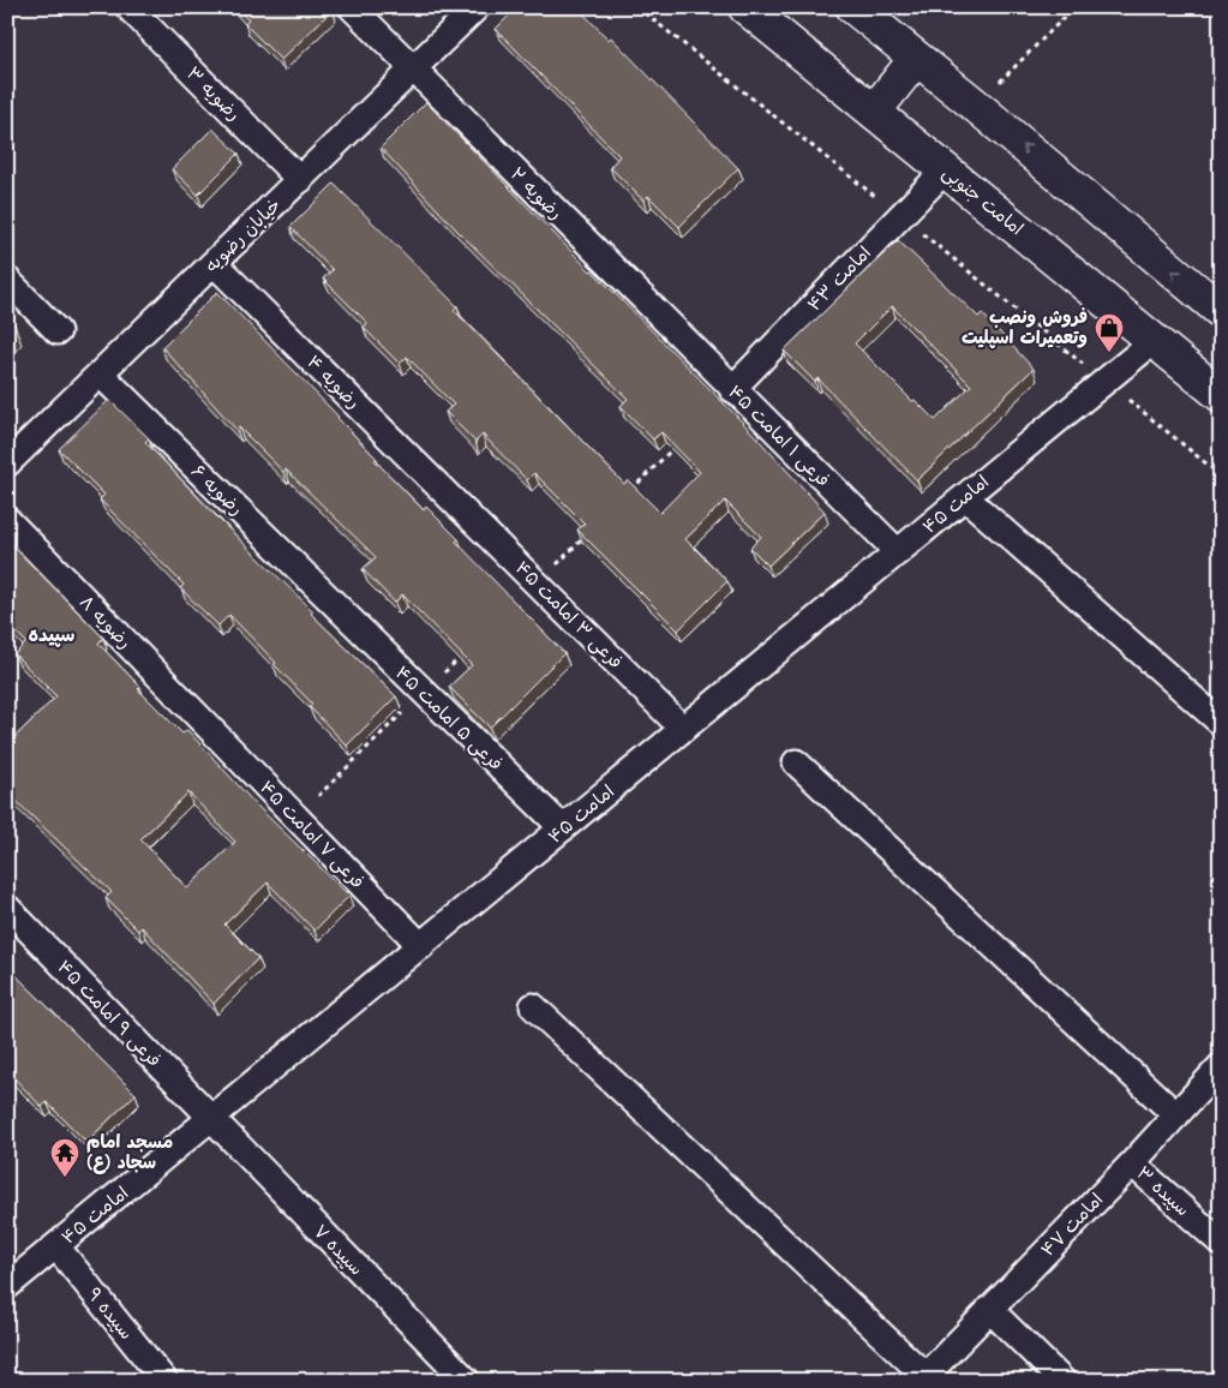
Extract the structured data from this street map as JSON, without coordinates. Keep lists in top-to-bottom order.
{
  "streets": {
    "main road": ["امامت جنوبی"],
    "street": [
      "رضویه ۳",
      "رضویه ۲",
      "خیابان رضویه",
      "امامت ۴۳",
      "رضویه ۴",
      "فرعی ۱ امامت ۴۵",
      "رضویه ۶",
      "امامت ۴۵",
      "فرعی ۳ امامت ۴۵",
      "رضویه ۸",
      "فرعی ۵ امامت ۴۵",
      "فرعی ۷ امامت ۴۵",
      "فرعی ۹ امامت ۴۵",
      "سپیده ۳",
      "امامت ۴۷",
      "سپیده ۷",
      "سپیده ۹"
    ]
  },
  "crossings": [
    ["رضویه ۳", "خیابان رضویه"],
    ["رضویه ۲", "خیابان رضویه"],
    ["رضویه ۲", "فرعی ۱ امامت ۴۵"],
    ["امامت جنوبی", "امامت ۴۳"],
    ["امامت جنوبی", "امامت ۴۵"],
    ["خیابان رضویه", "رضویه ۴"],
    ["خیابان رضویه", "رضویه ۶"],
    ["امامت ۴۳", "فرعی ۱ امامت ۴۵"],
    ["رضویه ۴", "فرعی ۳ امامت ۴۵"],
    ["فرعی ۱ امامت ۴۵", "امامت ۴۵"],
    ["رضویه ۶", "فرعی ۵ امامت ۴۵"],
    ["امامت ۴۵", "فرعی ۳ امامت ۴۵"],
    ["امامت ۴۵", "فرعی ۵ امامت ۴۵"],
    ["امامت ۴۵", "فرعی ۷ امامت ۴۵"],
    ["امامت ۴۵", "فرعی ۹ امامت ۴۵"],
    ["امامت ۴۵", "سپیده ۷"],
    ["امامت ۴۵", "سپیده ۹"],
    ["رضویه ۸", "فرعی ۷ امامت ۴۵"],
    ["فرعی ۹ امامت ۴۵", "سپیده ۷"],
    ["سپیده ۳", "امامت ۴۷"]
  ],
  "districts": ["سپیده"],
  "places": {
    "shop": ["فروش ونصب وتعمیرات اسپلیت"],
    "temple": ["مسجد امام سجاد (ع)"]
  }
}
